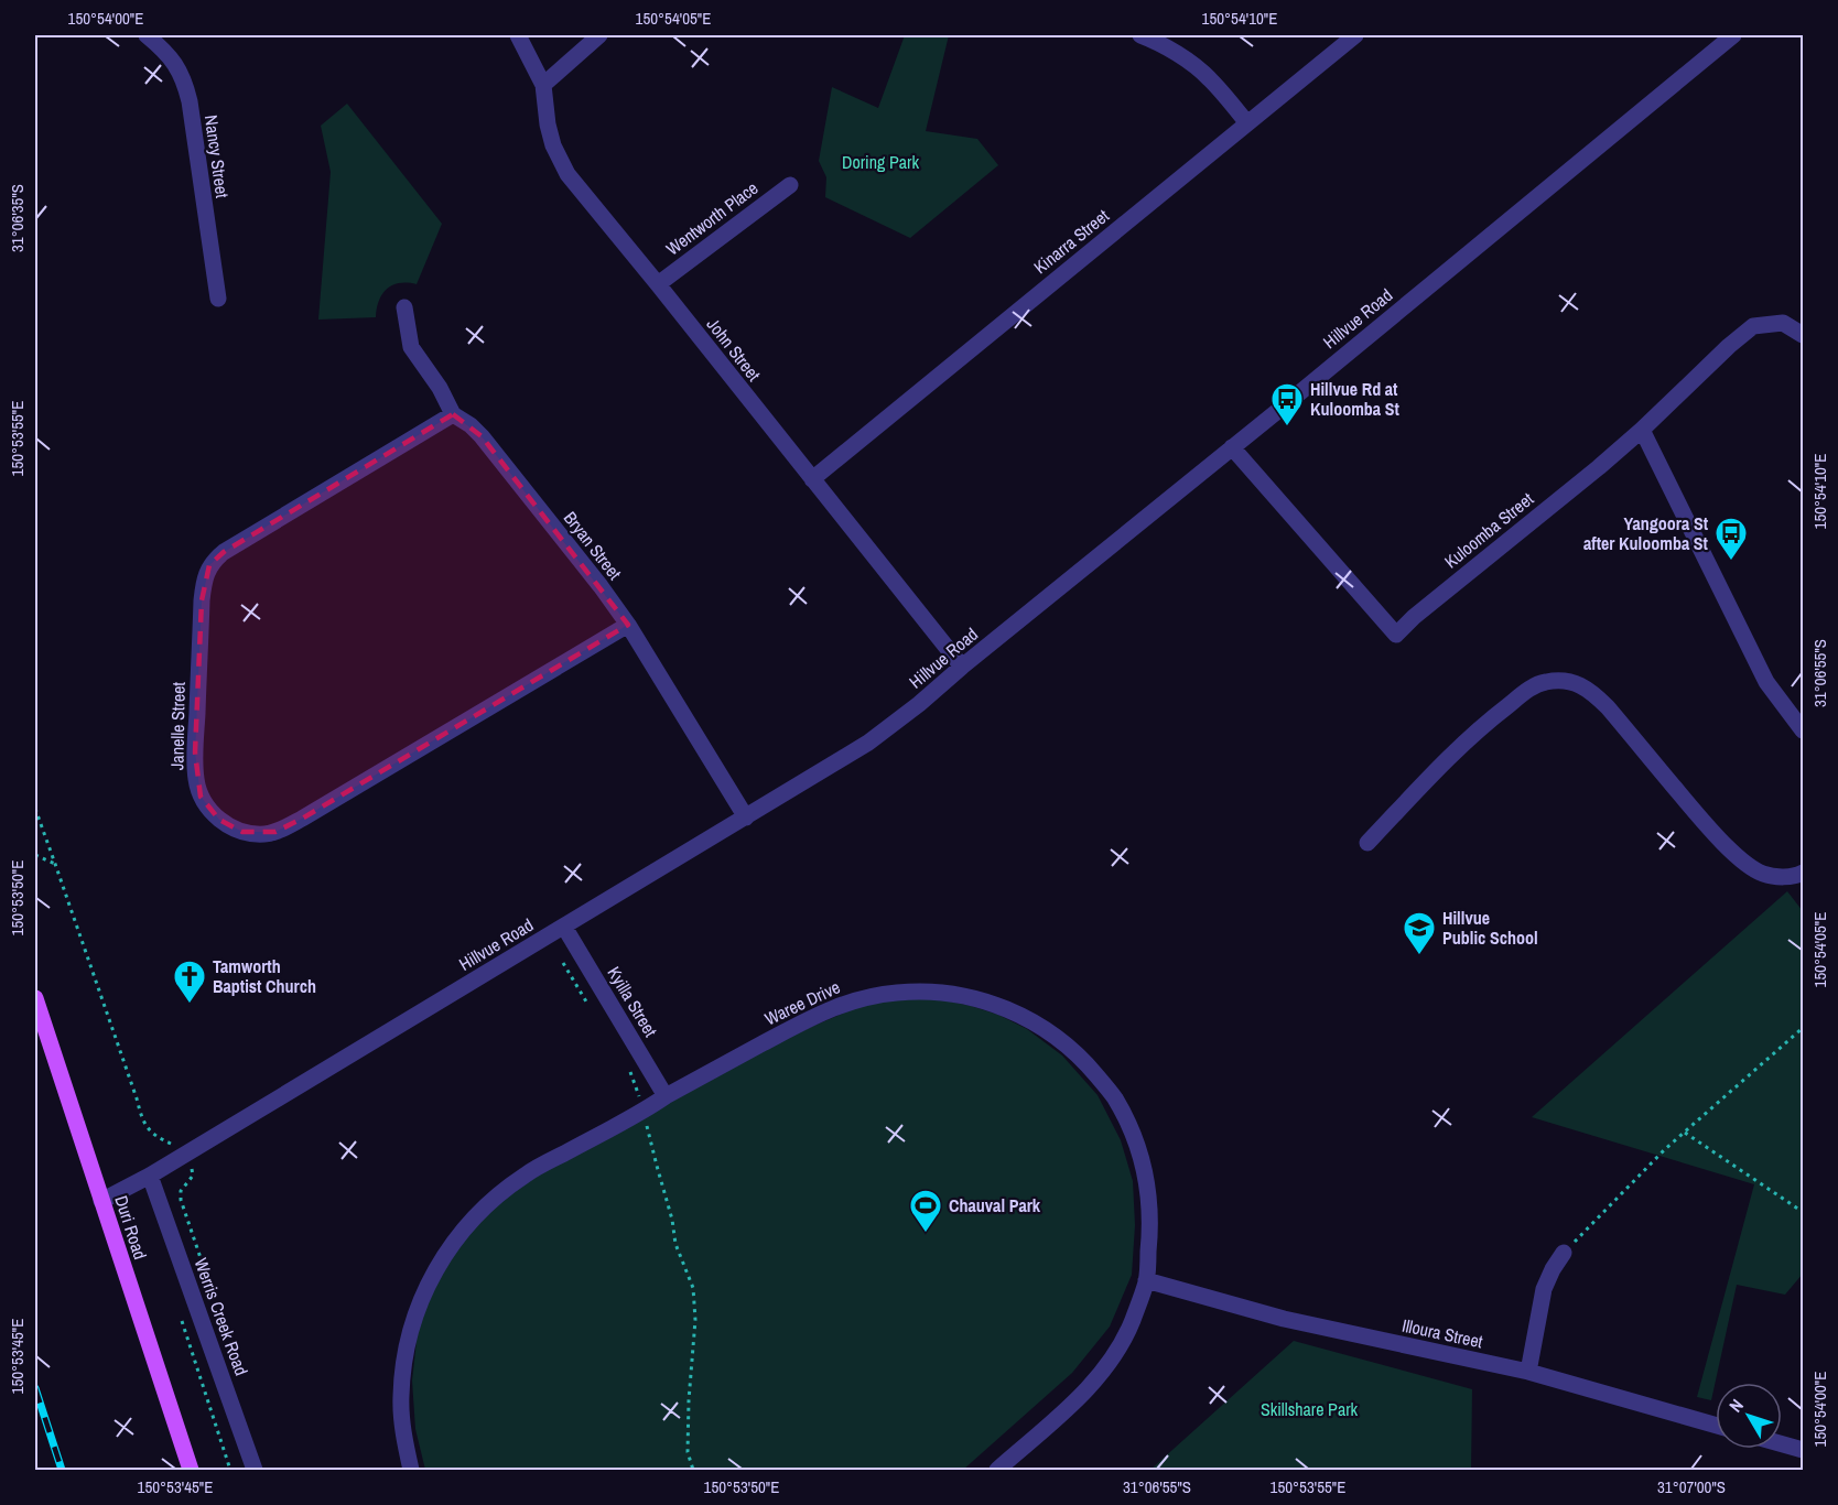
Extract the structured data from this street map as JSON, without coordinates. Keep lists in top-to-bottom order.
{
  "streets": {
    "main road": ["Duri Road"],
    "street": [
      "Nancy Street",
      "Wentworth Place",
      "Kinarra Street",
      "Hillvue Road",
      "John Street",
      "Kuloomba Street",
      "Bryan Street",
      "Janelle Street",
      "Kyilla Street",
      "Waree Drive",
      "Werris Creek Road",
      "Illoura Street"
    ]
  },
  "crossings": [
    ["Wentworth Place", "John Street"],
    ["Kinarra Street", "John Street"],
    ["Hillvue Road", "John Street"],
    ["Hillvue Road", "Kuloomba Street"],
    ["Hillvue Road", "Bryan Street"],
    ["Hillvue Road", "Kyilla Street"],
    ["Hillvue Road", "Duri Road"],
    ["Hillvue Road", "Werris Creek Road"],
    ["Bryan Street", "Janelle Street"],
    ["Kyilla Street", "Waree Drive"],
    ["Waree Drive", "Illoura Street"]
  ],
  "parks": ["Doring Park", "Skillshare Park"],
  "places": {
    "bus stop": ["Hillvue Rd at Kuloomba St", "Yangoora St after Kuloomba St"],
    "school or university": ["Hillvue Public School"],
    "church": ["Tamworth Baptist Church"],
    "sports": ["Chauval Park"]
  },
  "north": "top left",
  "coordinates": [
    "150°54'00\"E",
    "150°54'05\"E",
    "150°54'10\"E",
    "31°06'35\"S",
    "150°53'55\"E",
    "31°06'55\"S",
    "150°53'50\"E",
    "150°53'45\"E",
    "31°07'00\"S"
  ]
}
